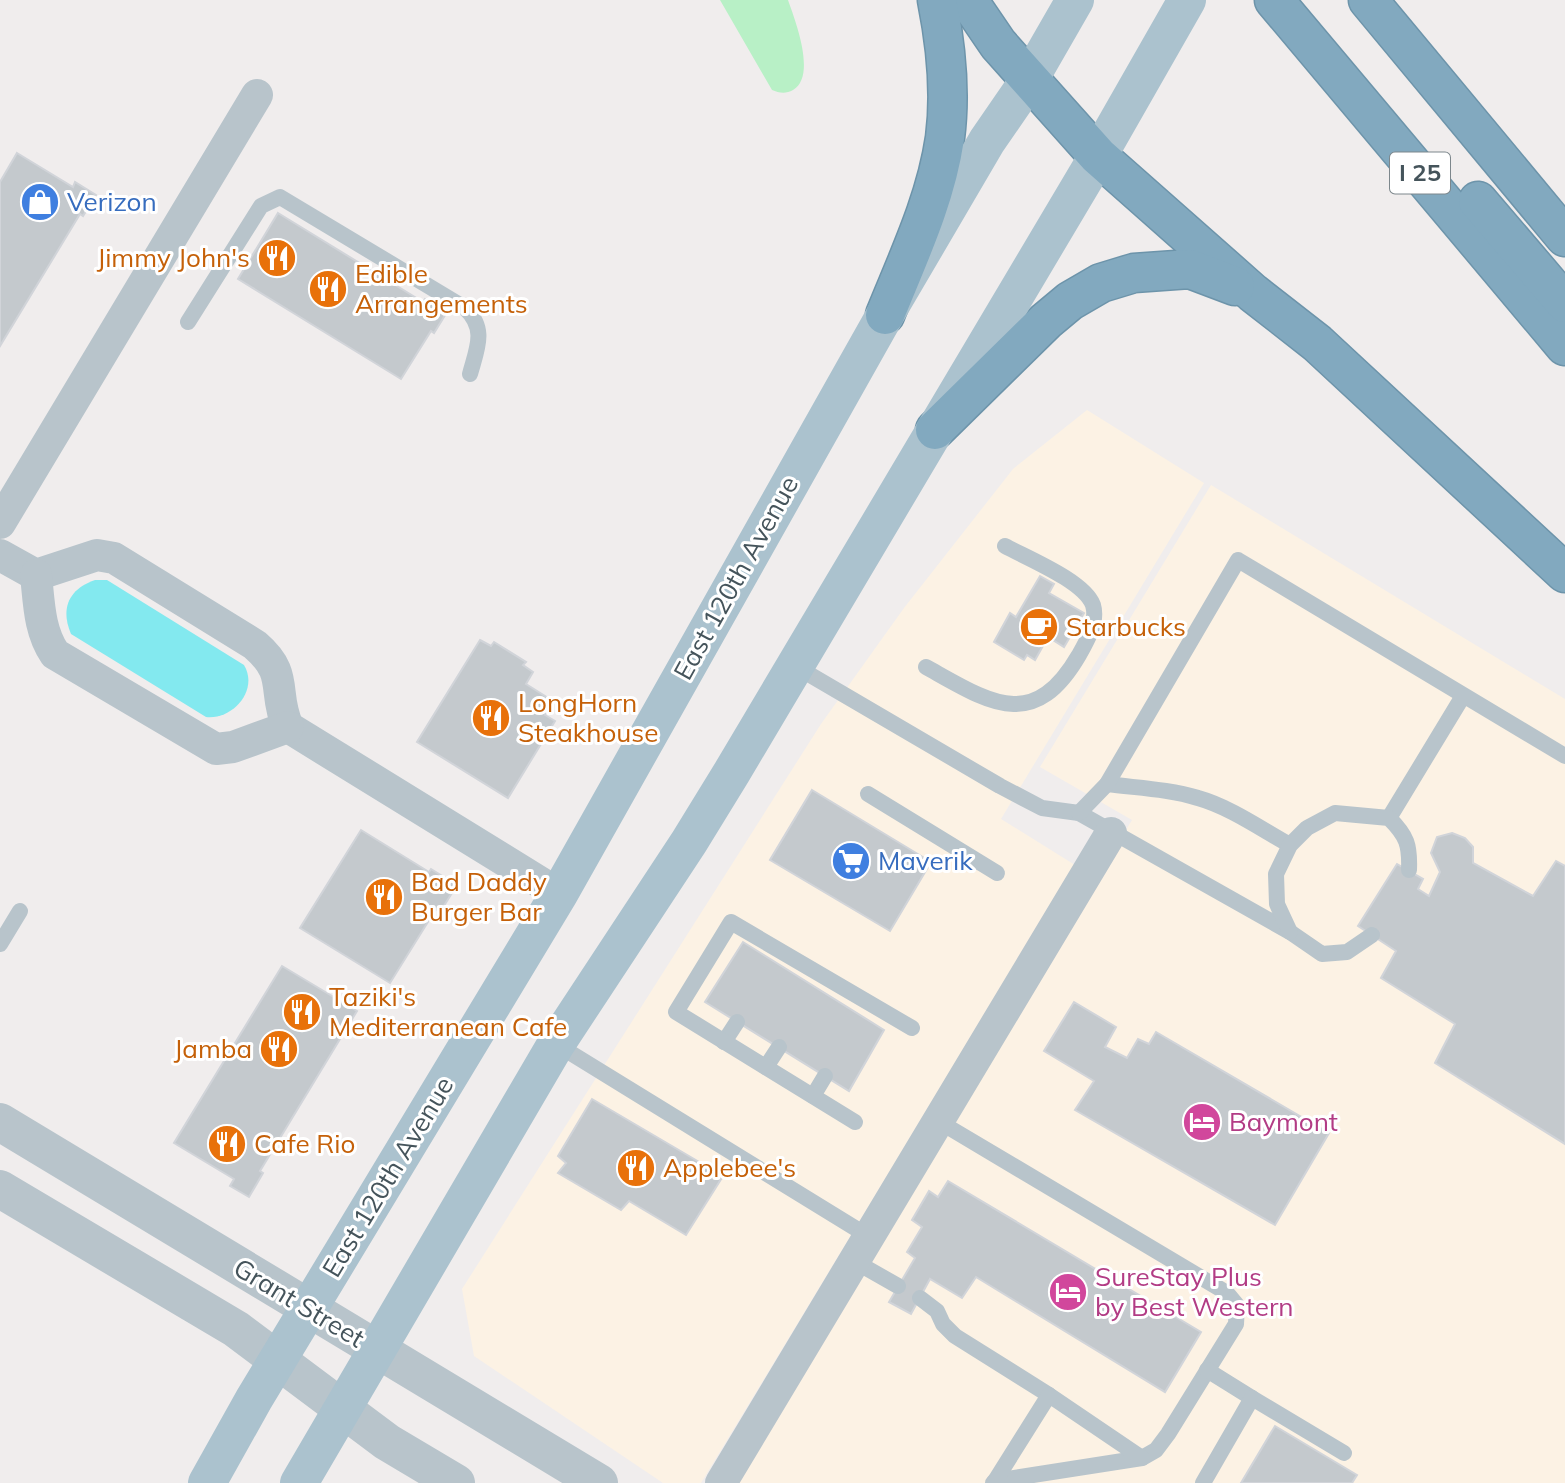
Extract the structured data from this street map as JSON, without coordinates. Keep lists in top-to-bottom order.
{
  "streets": {
    "highway": ["I 25"],
    "main road": ["East 120th Avenue"],
    "street": ["Grant Street"]
  },
  "crossings": [
    ["East 120th Avenue", "Grant Street"]
  ],
  "places": {
    "shop": ["Verizon"],
    "restaurant": [
      "Jimmy John's",
      "Edible Arrangements",
      "LongHorn Steakhouse",
      "Bad Daddy Burger Bar",
      "Taziki's Mediterranean Cafe",
      "Jamba",
      "Cafe Rio",
      "Applebee's"
    ],
    "cafe": ["Starbucks"],
    "supermarket": ["Maverik"],
    "hotel": ["Baymont", "SureStay Plus by Best Western"]
  }
}
